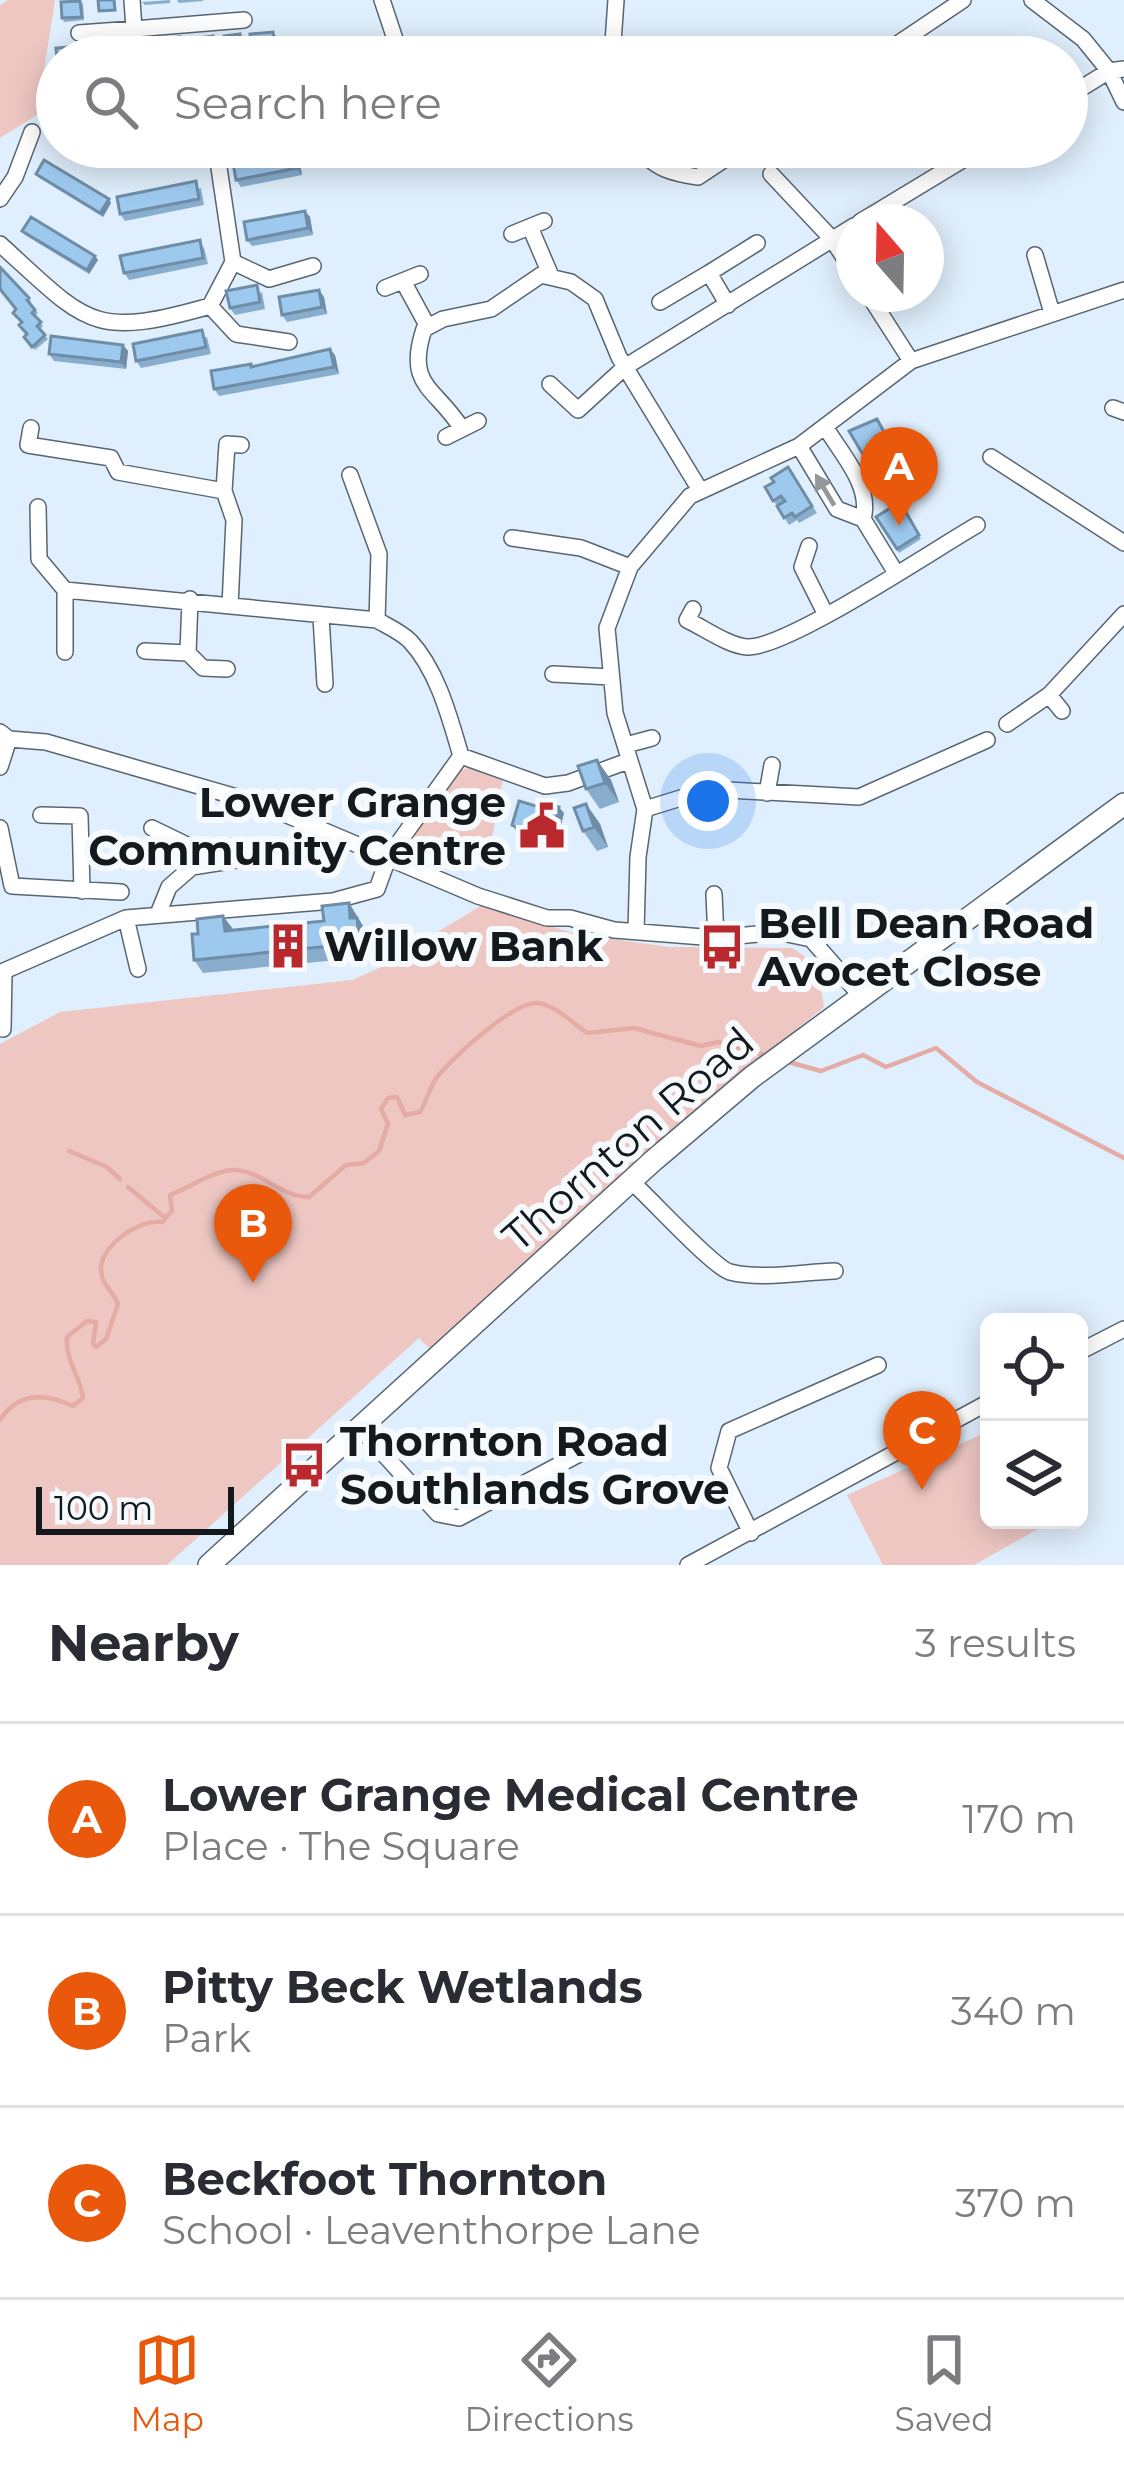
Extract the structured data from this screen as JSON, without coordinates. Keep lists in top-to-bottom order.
{
  "streets": {
    "main road": ["Thornton Road"]
  },
  "places": {
    "public building": ["Lower Grange Community Centre"],
    "building": ["Willow Bank"],
    "bus stop": ["Bell Dean Road Avocet Close", "Thornton Road Southlands Grove"]
  },
  "scale_bar": "100 m",
  "north": "top",
  "page": {
    "search": "Search here",
    "pins": ["A", "B", "C"],
    "scale": "100 m",
    "heading": ["Nearby", "3 results"],
    "list": [
      {
        "mark": "A",
        "name": "Lower Grange Medical Centre",
        "note": "Place · The Square",
        "value": "170 m"
      },
      {
        "mark": "B",
        "name": "Pitty Beck Wetlands",
        "note": "Park",
        "value": "340 m"
      },
      {
        "mark": "C",
        "name": "Beckfoot Thornton",
        "note": "School · Leaventhorpe Lane",
        "value": "370 m"
      }
    ],
    "nav": ["Map", "Directions", "Saved"]
  }
}
